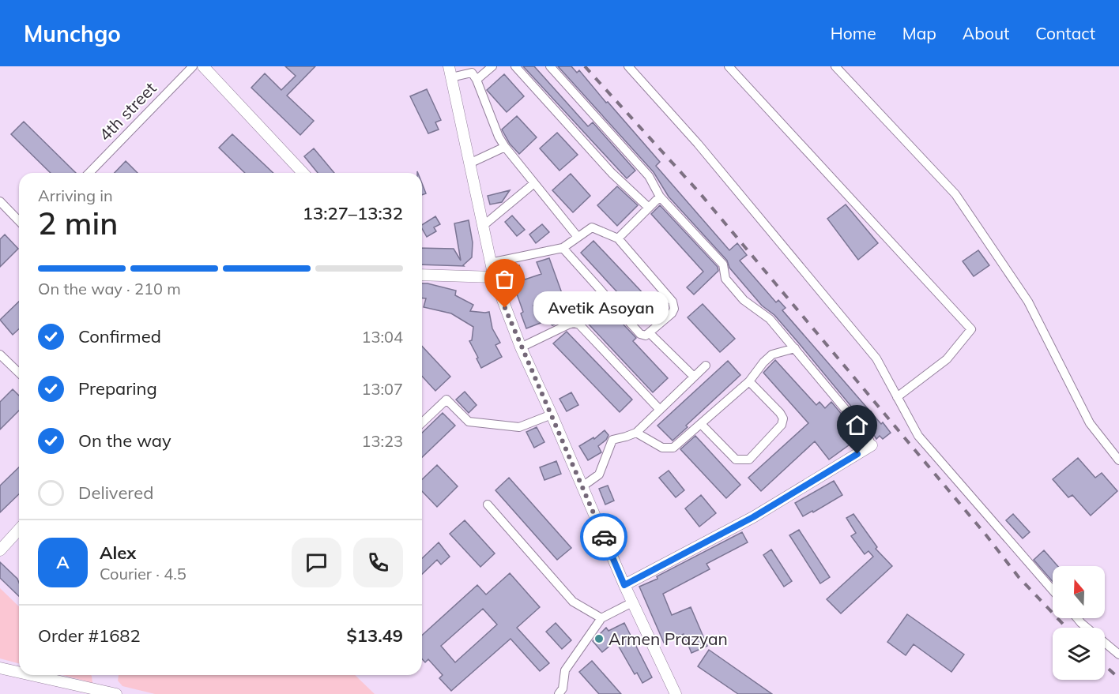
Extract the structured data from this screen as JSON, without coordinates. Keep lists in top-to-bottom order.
{
  "streets": {
    "street": ["4th street"]
  },
  "places": ["Avetik Asoyan", "Armen Prazyan"],
  "north": "top",
  "page": {
    "header": "Munchgo",
    "nav": [
      "Home",
      "Map",
      "About",
      "Contact"
    ],
    "heading": ["2 min", "Arriving in", "13:27–13:32"],
    "panel": [
      "Alex",
      "Courier · 4.5",
      "Order #1682",
      "$13.49"
    ],
    "bar": "On the way · 210 m",
    "bubble": "Avetik Asoyan",
    "list": [
      ["Confirmed", "13:04"],
      ["Preparing", "13:07"],
      ["On the way", "13:23"],
      "Delivered"
    ],
    "round": "A"
  }
}
